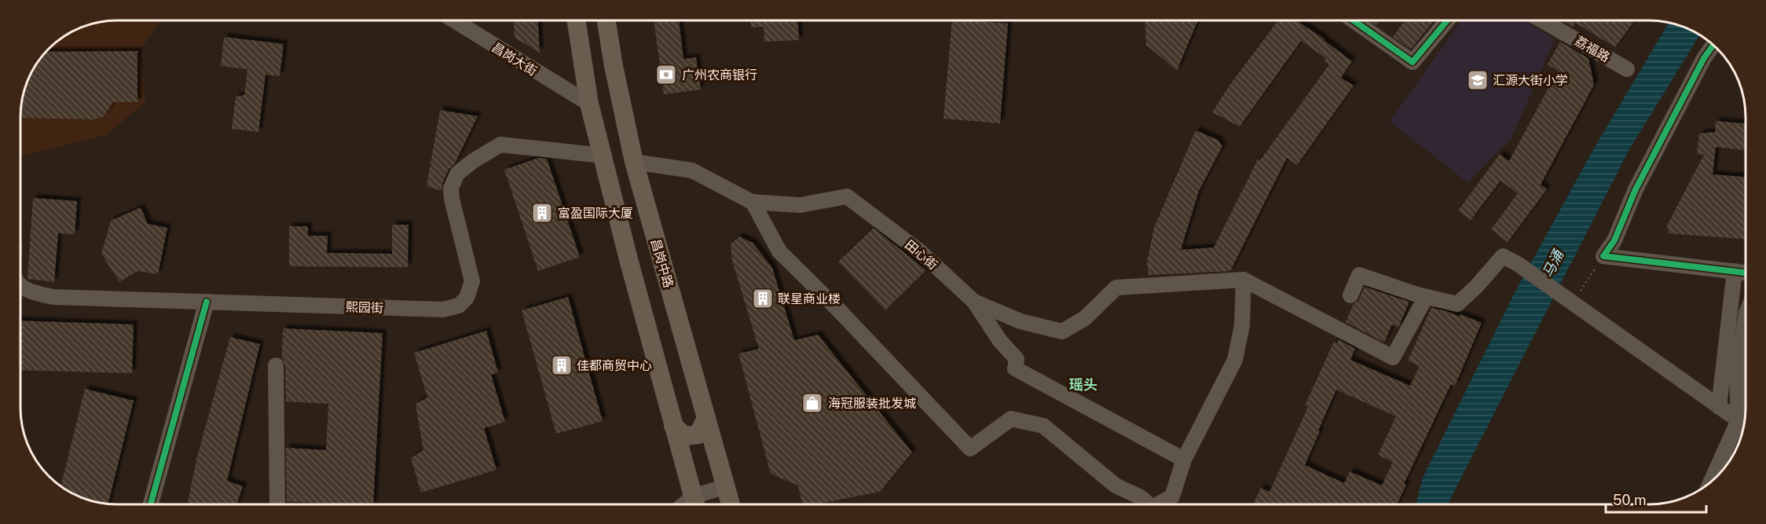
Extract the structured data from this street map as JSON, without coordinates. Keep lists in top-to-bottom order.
{
  "streets": {
    "main road": ["昌岗中路"],
    "street": [
      "荔福路",
      "昌岗大街",
      "田心街",
      "熙园街"
    ]
  },
  "crossings": [
    ["田心街", "昌岗中路"]
  ],
  "districts": ["瑶头"],
  "water": ["马涌"],
  "places": {
    "bank": ["广州农商银行"],
    "school or university": ["汇源大街小学"],
    "building": ["富盈国际大厦", "联星商业楼", "佳都商贸中心"],
    "shop": ["海冠服装批发城"]
  },
  "scale_bar": "50 m"
}
